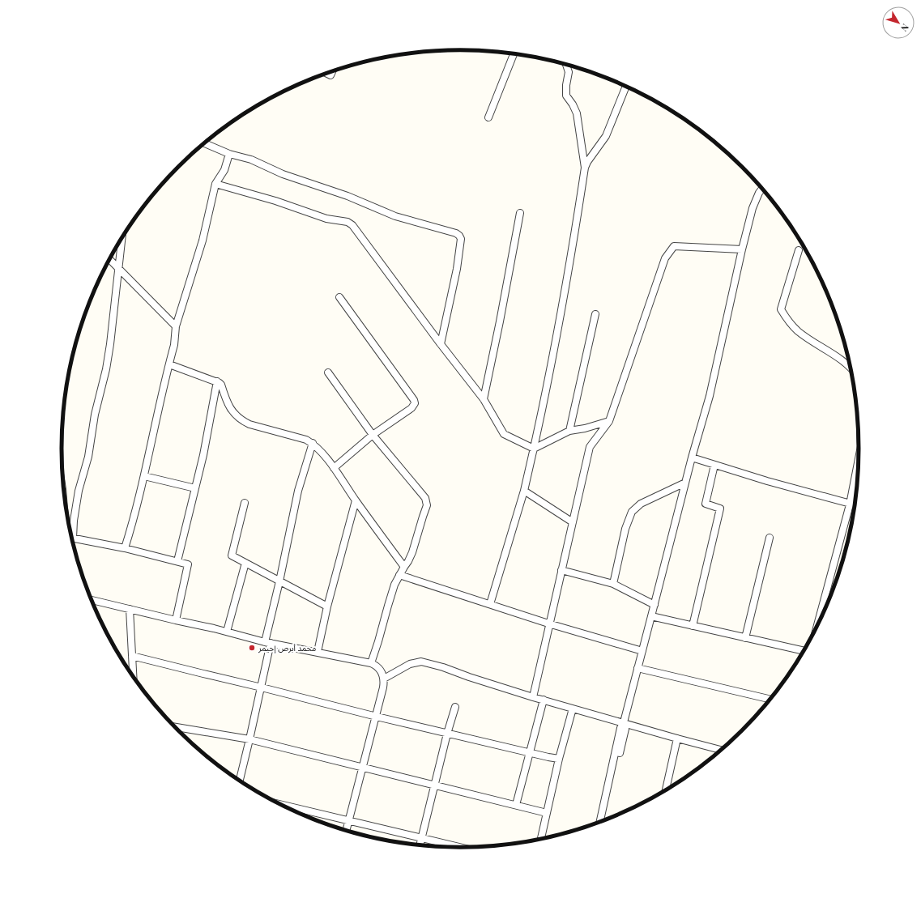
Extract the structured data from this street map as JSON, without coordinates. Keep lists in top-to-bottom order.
{
  "places": ["محمد أبرص إحيمر"],
  "north": "bottom right"
}
